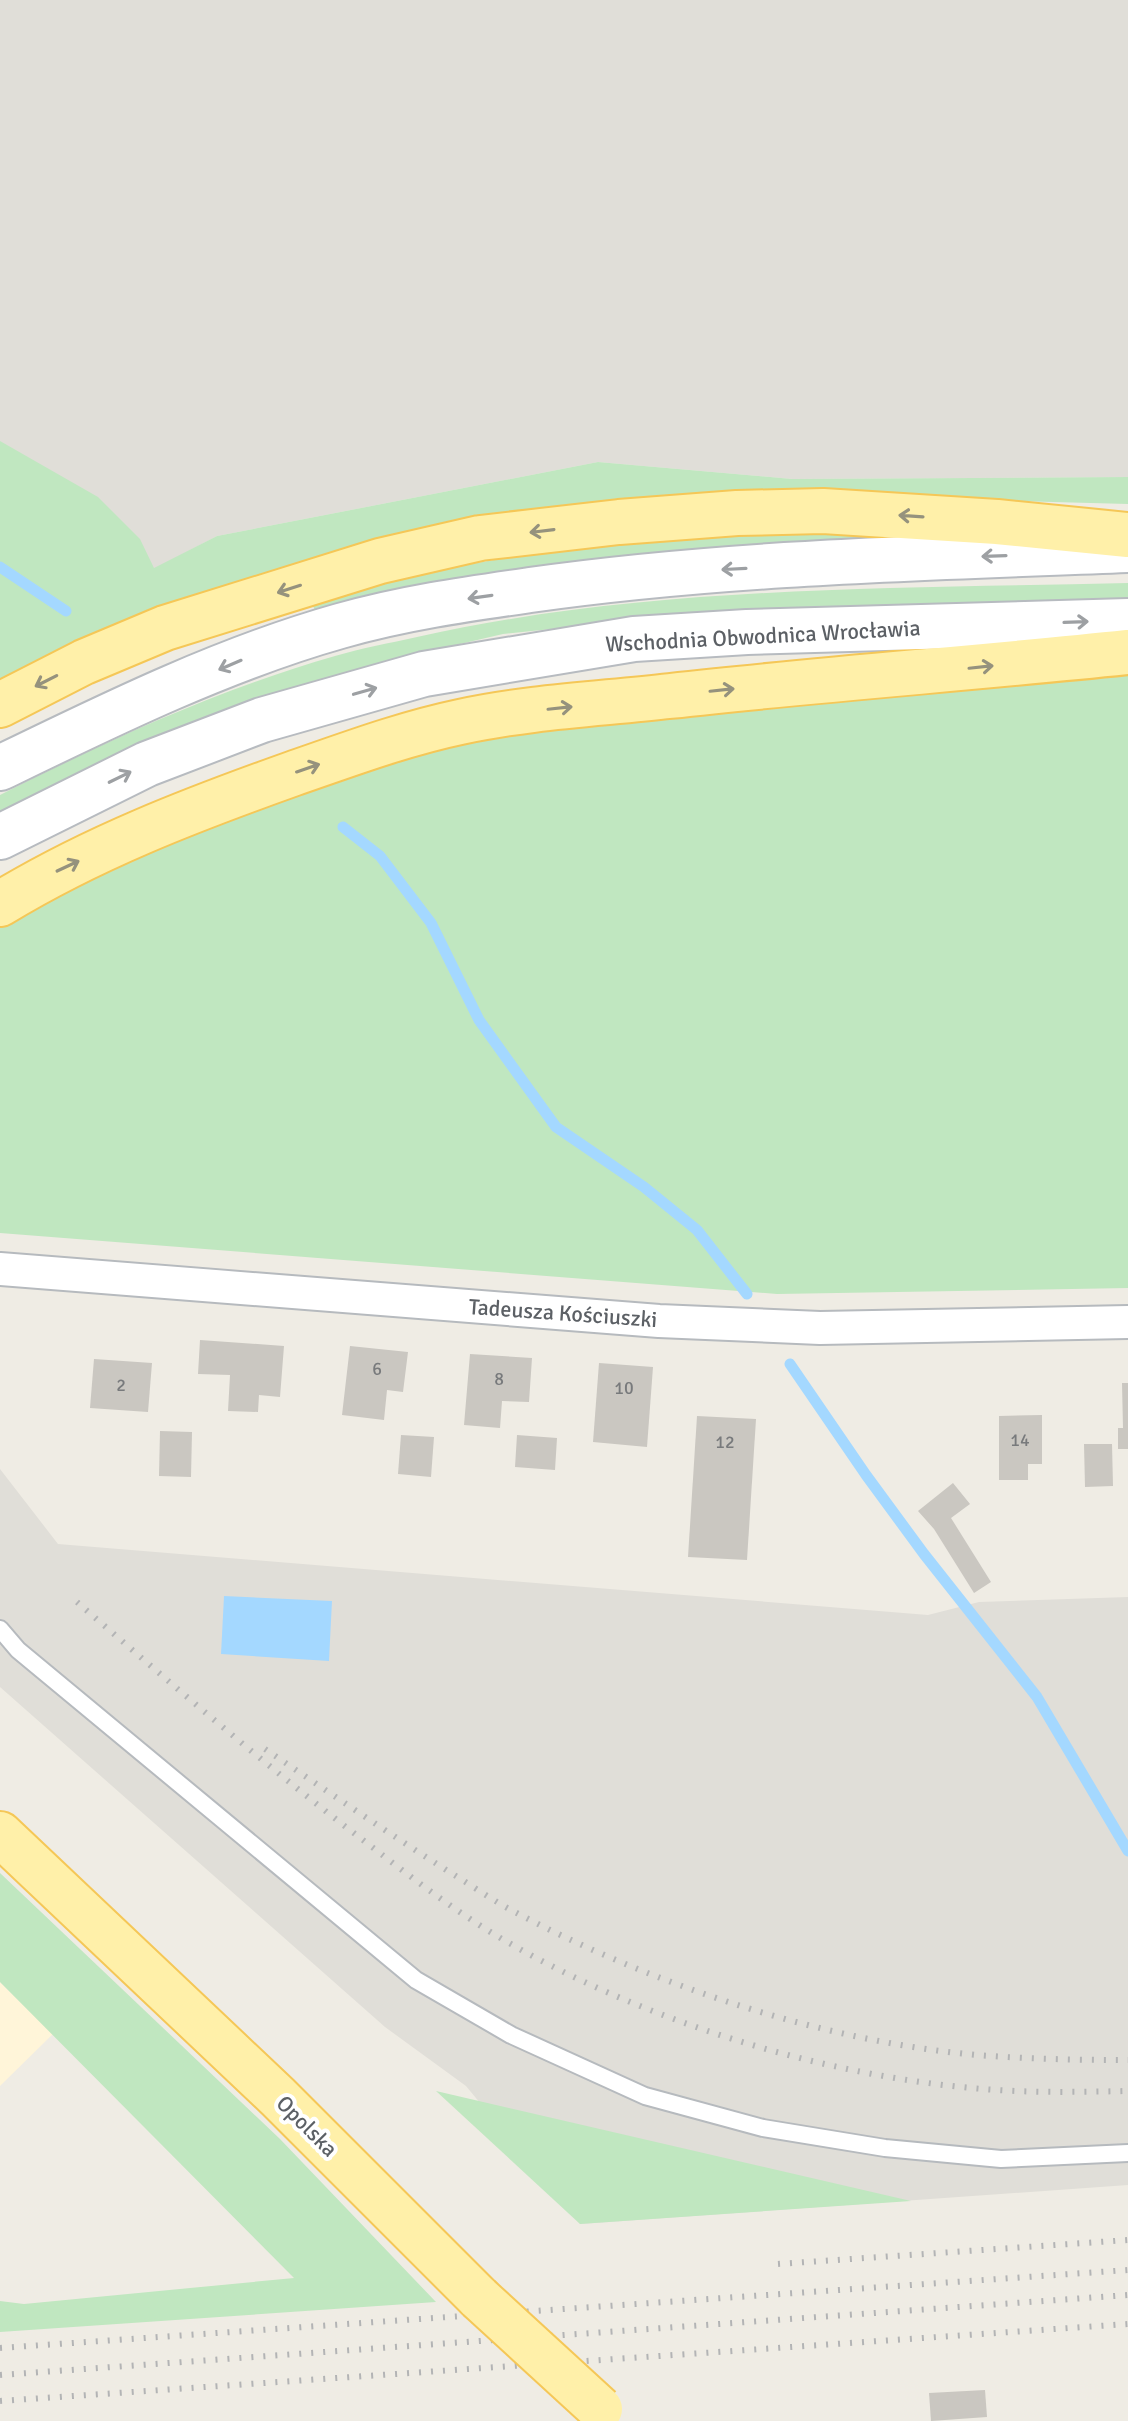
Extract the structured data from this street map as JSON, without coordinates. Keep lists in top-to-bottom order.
{
  "streets": {
    "main road": ["Wschodnia Obwodnica Wrocławia", "Opolska"],
    "street": ["Tadeusza Kościuszki"]
  },
  "house_numbers": [
    "6",
    "8",
    "2",
    "10",
    "14",
    "12"
  ]
}
